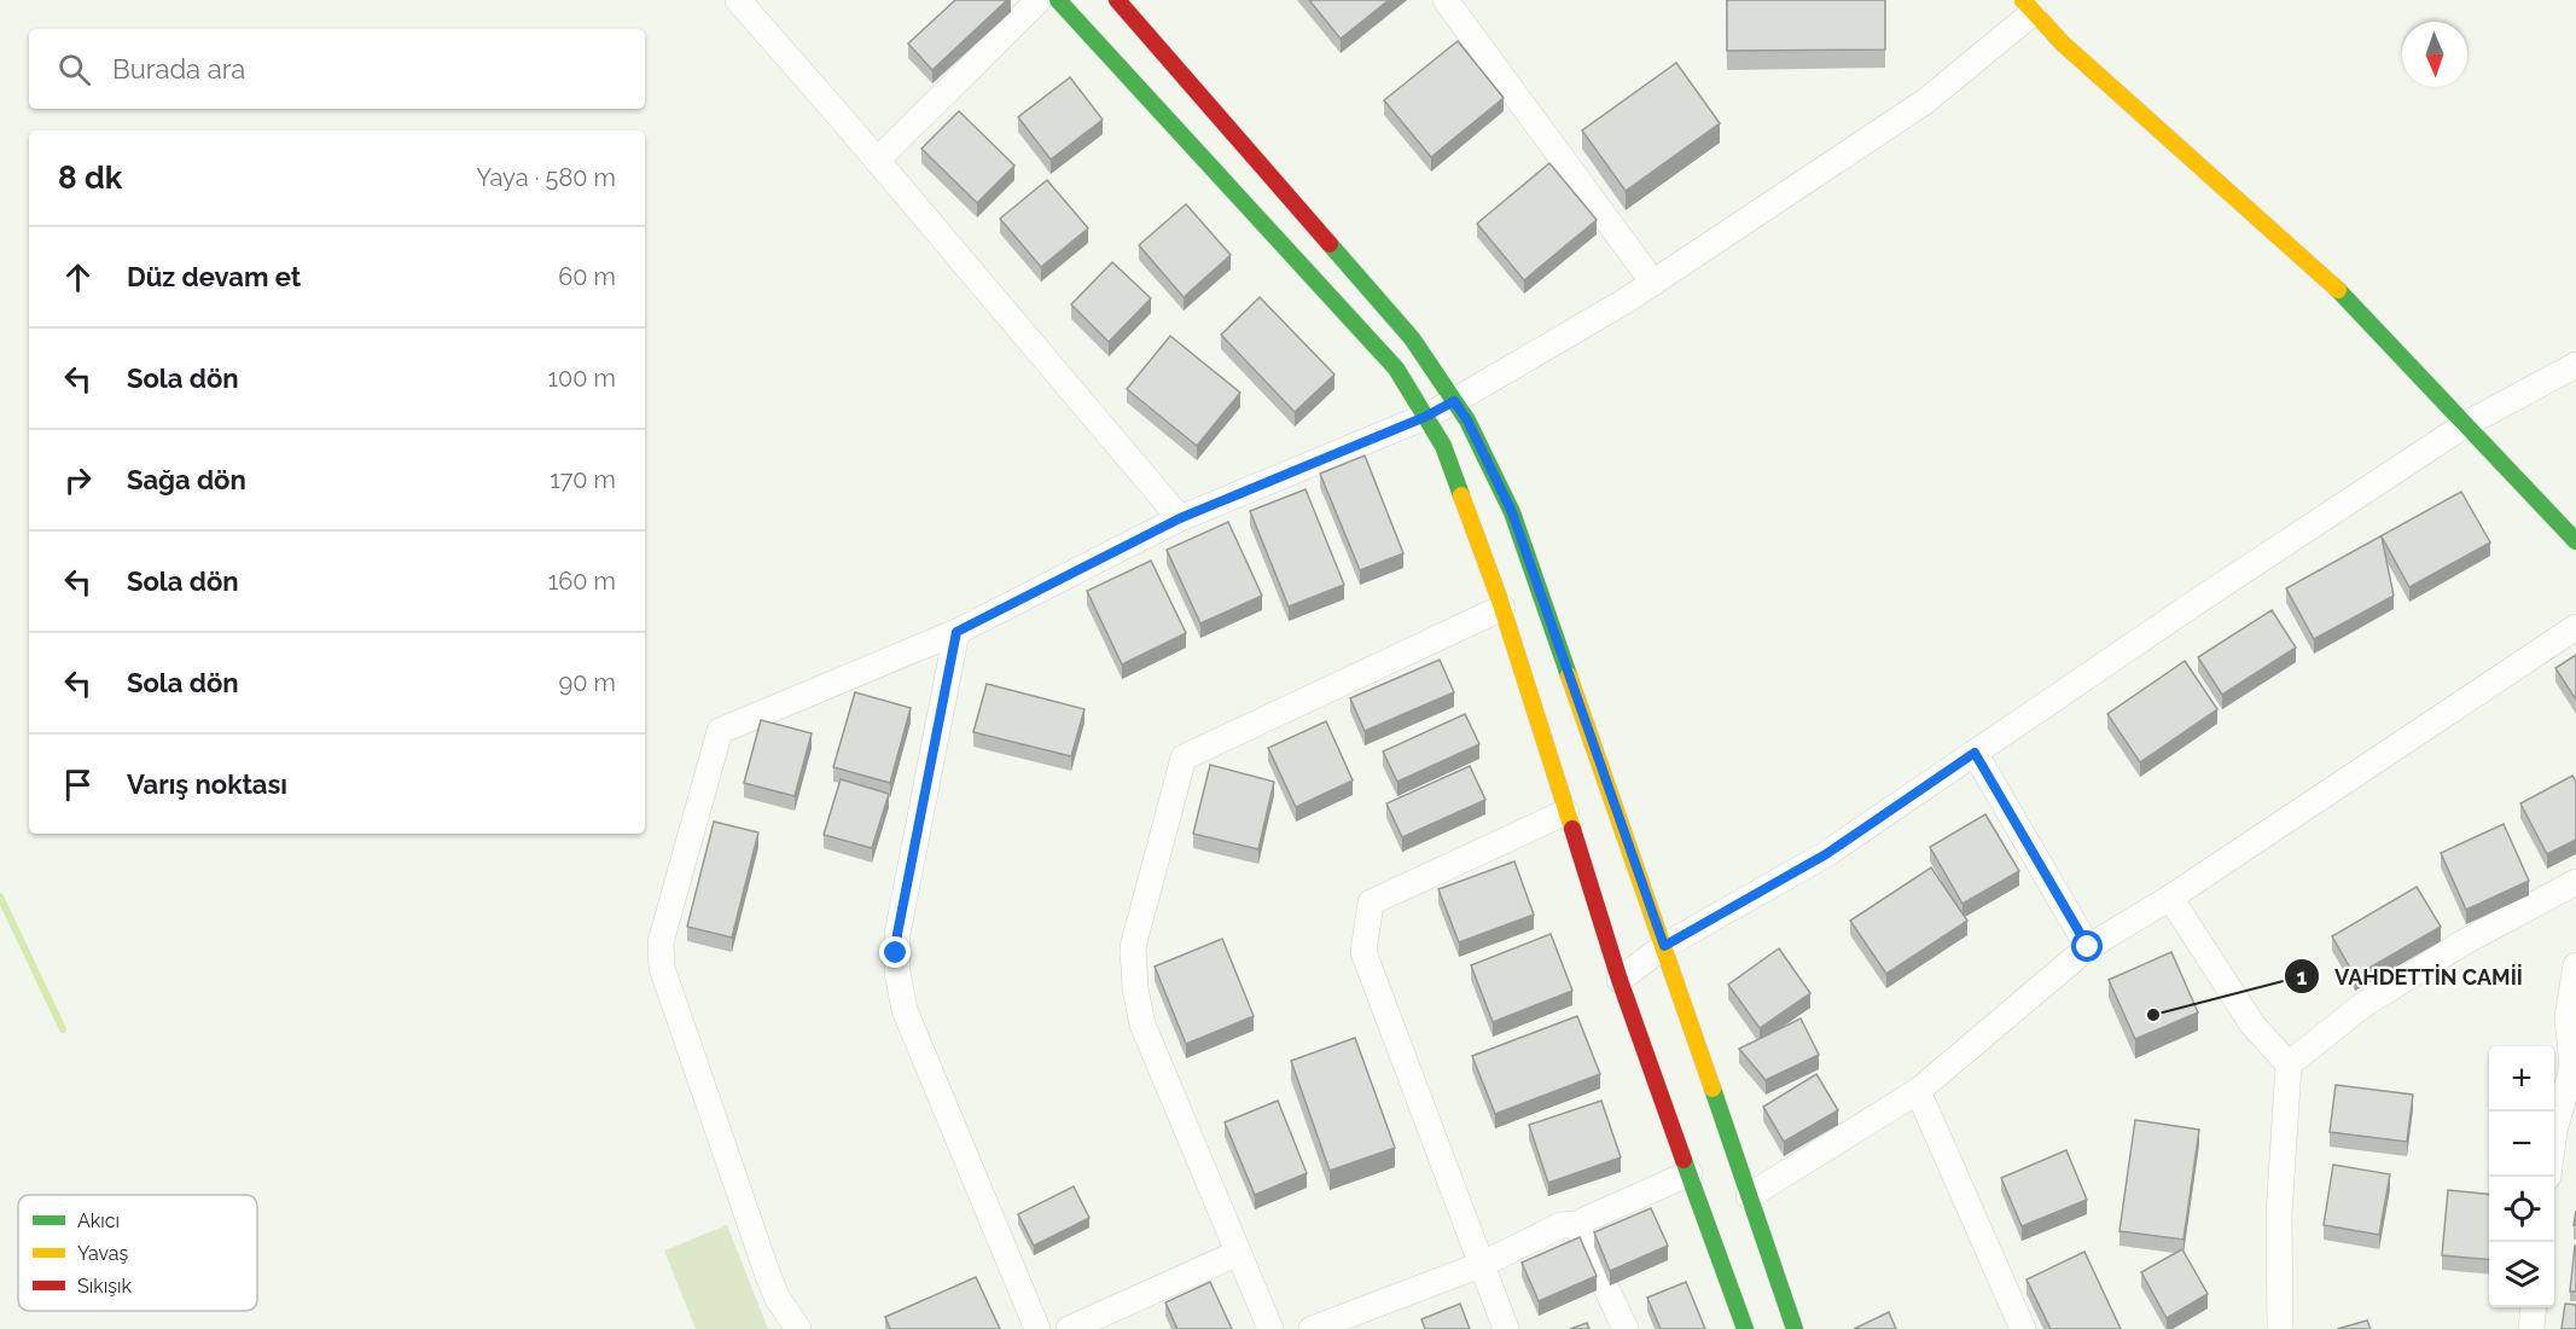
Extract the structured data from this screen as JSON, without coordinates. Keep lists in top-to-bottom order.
{
  "places": ["VAHDETTİN CAMİİ"],
  "legend": ["Akıcı", "Yavaş", "Sıkışık"],
  "north": "bottom",
  "page": {
    "search": "Burada ara",
    "heading": ["8 dk", "Yaya · 580 m"],
    "list": [
      ["Düz devam et", "60 m"],
      ["Sola dön", "100 m"],
      ["Sağa dön", "170 m"],
      ["Sola dön", "160 m"],
      ["Sola dön", "90 m"],
      "Varış noktası"
    ],
    "map_buttons": ["+", "−"]
  }
}
